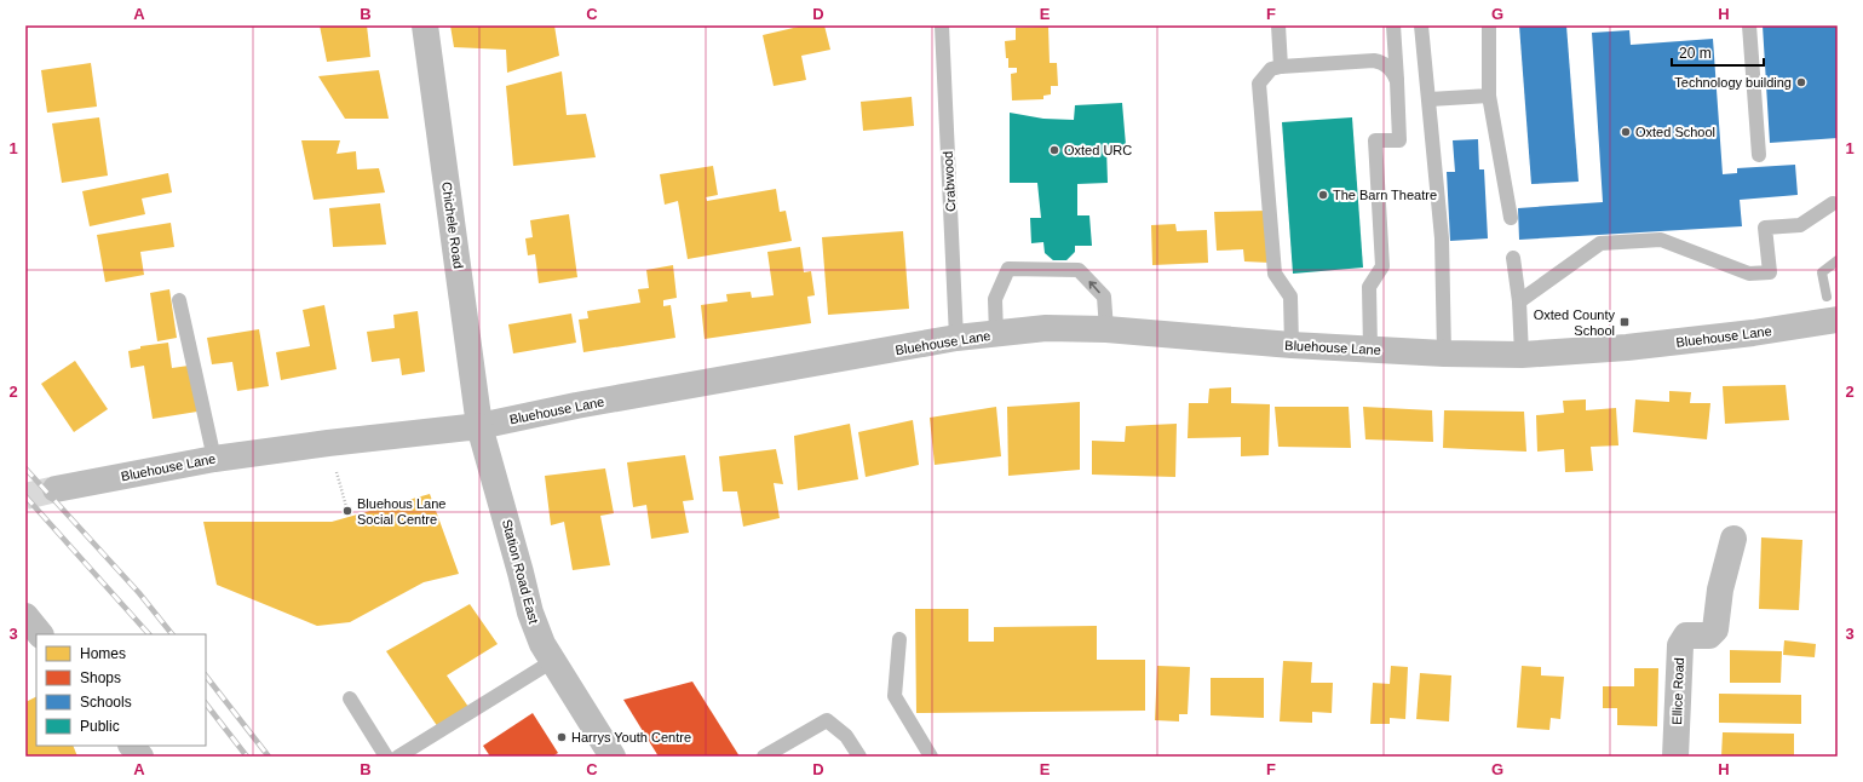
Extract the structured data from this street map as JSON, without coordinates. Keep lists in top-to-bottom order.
{
  "streets": {
    "street": [
      "Chichele Road",
      "Bluehouse Lane",
      "Station Road East",
      "Ellice Road"
    ],
    "lane": ["Crabwood"]
  },
  "crossings": [
    ["Crabwood", "Bluehouse Lane"],
    ["Chichele Road", "Bluehouse Lane"],
    ["Chichele Road", "Station Road East"],
    ["Bluehouse Lane", "Station Road East"]
  ],
  "places": {
    "other": [
      "Technology building",
      "Oxted School",
      "Oxted URC",
      "The Barn Theatre",
      "Bluehous Lane Social Centre",
      "Harrys Youth Centre"
    ],
    "transit": ["Oxted County School"]
  },
  "legend": [
    "Homes",
    "Shops",
    "Schools",
    "Public"
  ],
  "scale_bar": "20 m",
  "grid": {
    "columns": [
      "A",
      "B",
      "C",
      "D",
      "E",
      "F",
      "G",
      "H"
    ],
    "rows": ["1", "2", "3"]
  }
}
